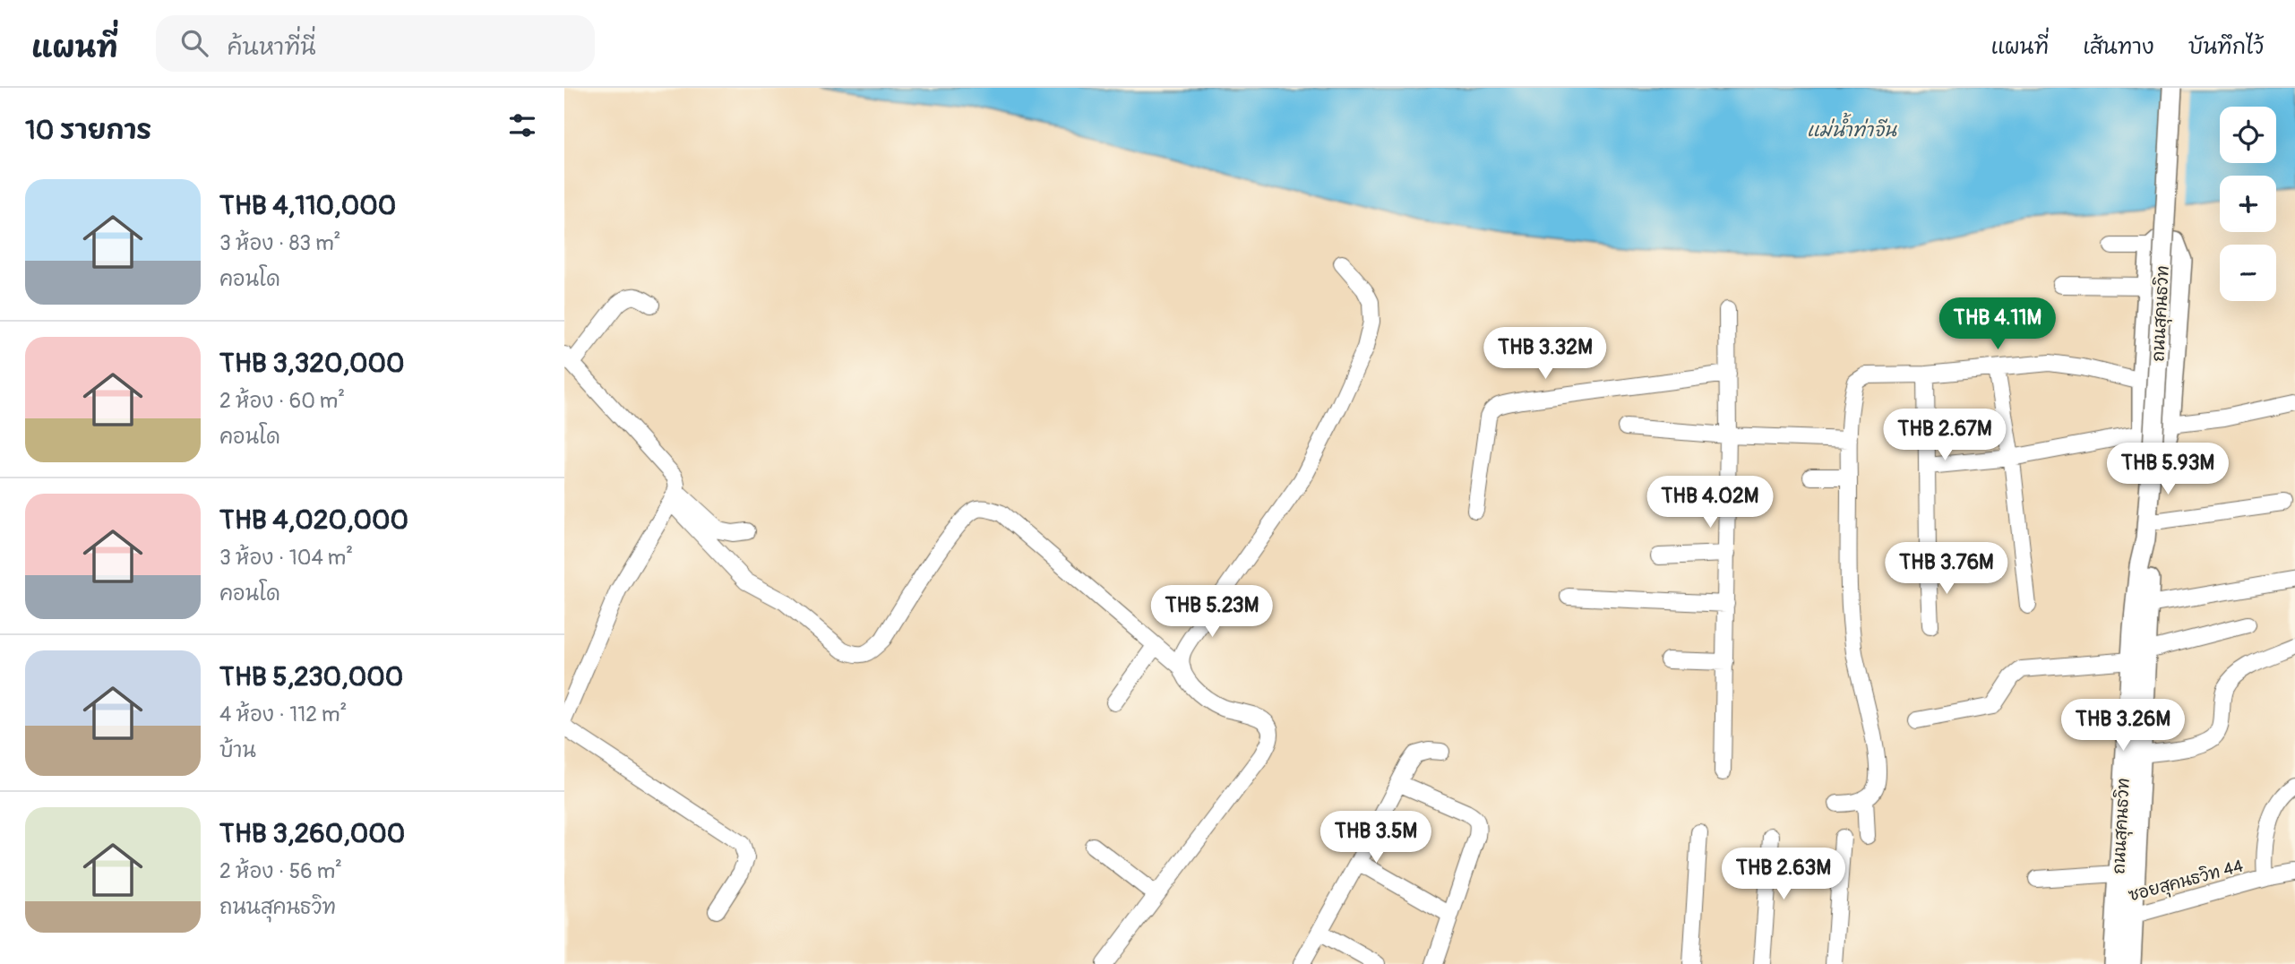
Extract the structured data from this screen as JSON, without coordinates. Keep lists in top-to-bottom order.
{
  "streets": {
    "main road": ["ถนนสุคนธวิท"],
    "street": ["ซอยสุคนธวิท 44"]
  },
  "crossings": [
    ["ถนนสุคนธวิท", "ซอยสุคนธวิท 44"]
  ],
  "water": ["แม่น้ำท่าจีน"],
  "page": {
    "header": "แผนที่",
    "search": "ค้นหาที่นี่",
    "nav": ["แผนที่", "เส้นทาง", "บันทึกไว้"],
    "heading": "10 รายการ",
    "map_buttons": ["+", "−"],
    "list": [
      {
        "name": "THB 4,110,000",
        "note": "3 ห้อง · 83 m² · คอนโด"
      },
      {
        "name": "THB 3,320,000",
        "note": "2 ห้อง · 60 m² · คอนโด"
      },
      {
        "name": "THB 4,020,000",
        "note": "3 ห้อง · 104 m² · คอนโด"
      },
      {
        "name": "THB 5,230,000",
        "note": "4 ห้อง · 112 m² · บ้าน"
      },
      {
        "name": "THB 3,260,000",
        "note": "2 ห้อง · 56 m² · ถนนสุคนธวิท"
      }
    ],
    "price": [
      "THB 4.11M",
      "THB 3.32M",
      "THB 2.67M",
      "THB 5.93M",
      "THB 4.02M",
      "THB 3.76M",
      "THB 5.23M",
      "THB 3.26M",
      "THB 3.5M",
      "THB 2.63M"
    ]
  }
}
